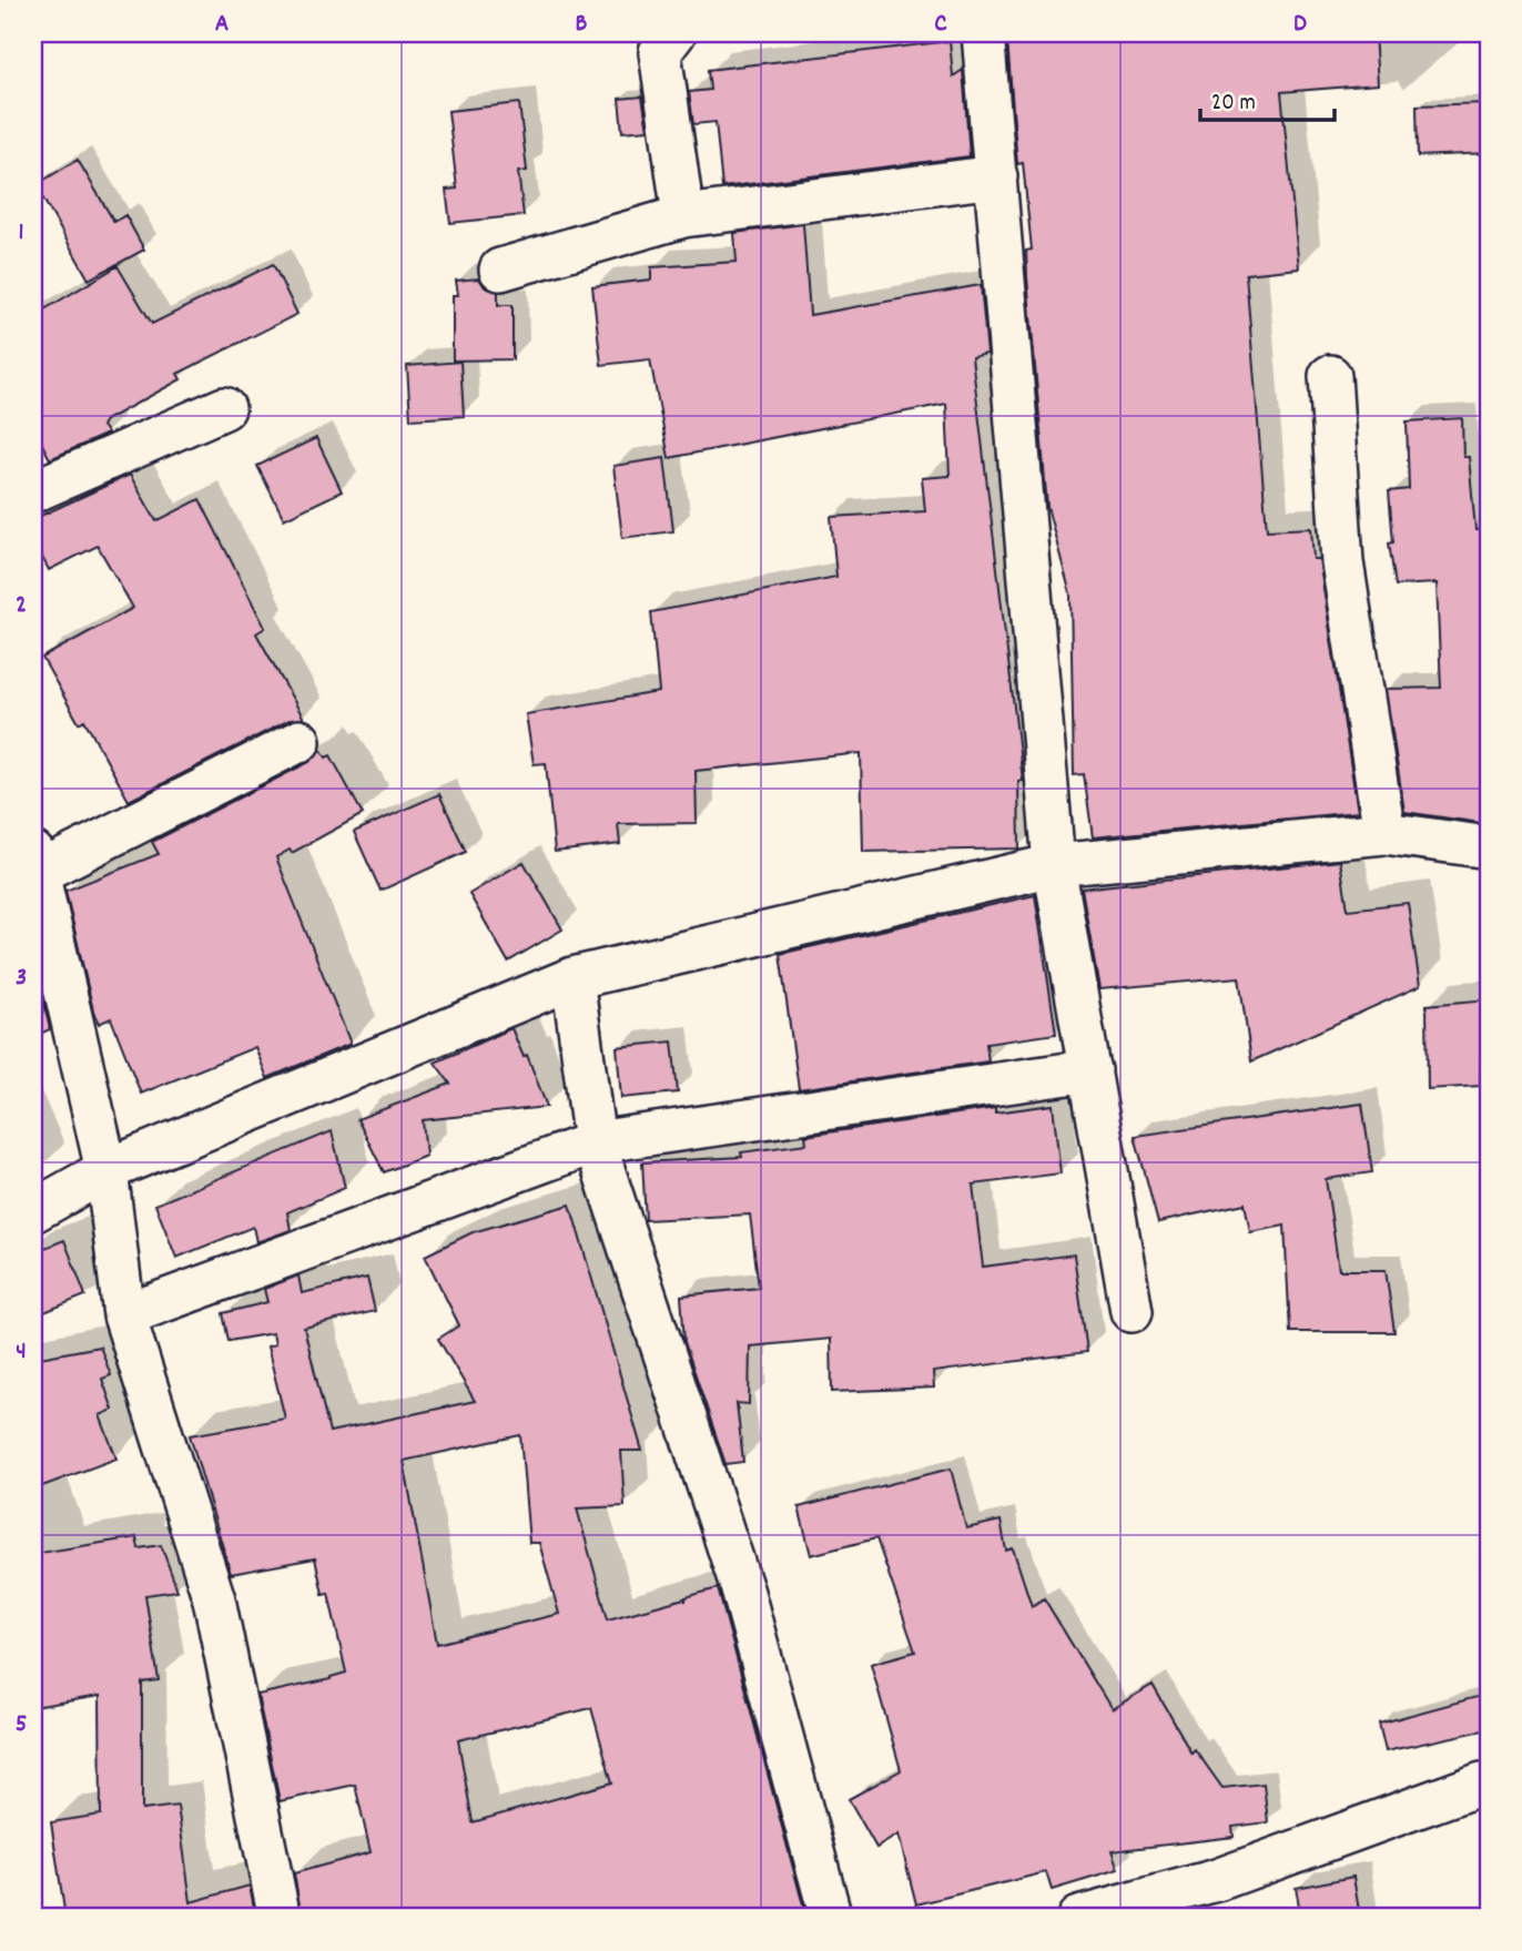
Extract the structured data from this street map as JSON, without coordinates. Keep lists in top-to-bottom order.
{
  "scale_bar": "20 m",
  "grid": {
    "columns": [
      "A",
      "B",
      "C",
      "D"
    ],
    "rows": [
      "1",
      "2",
      "3",
      "4",
      "5"
    ]
  }
}
